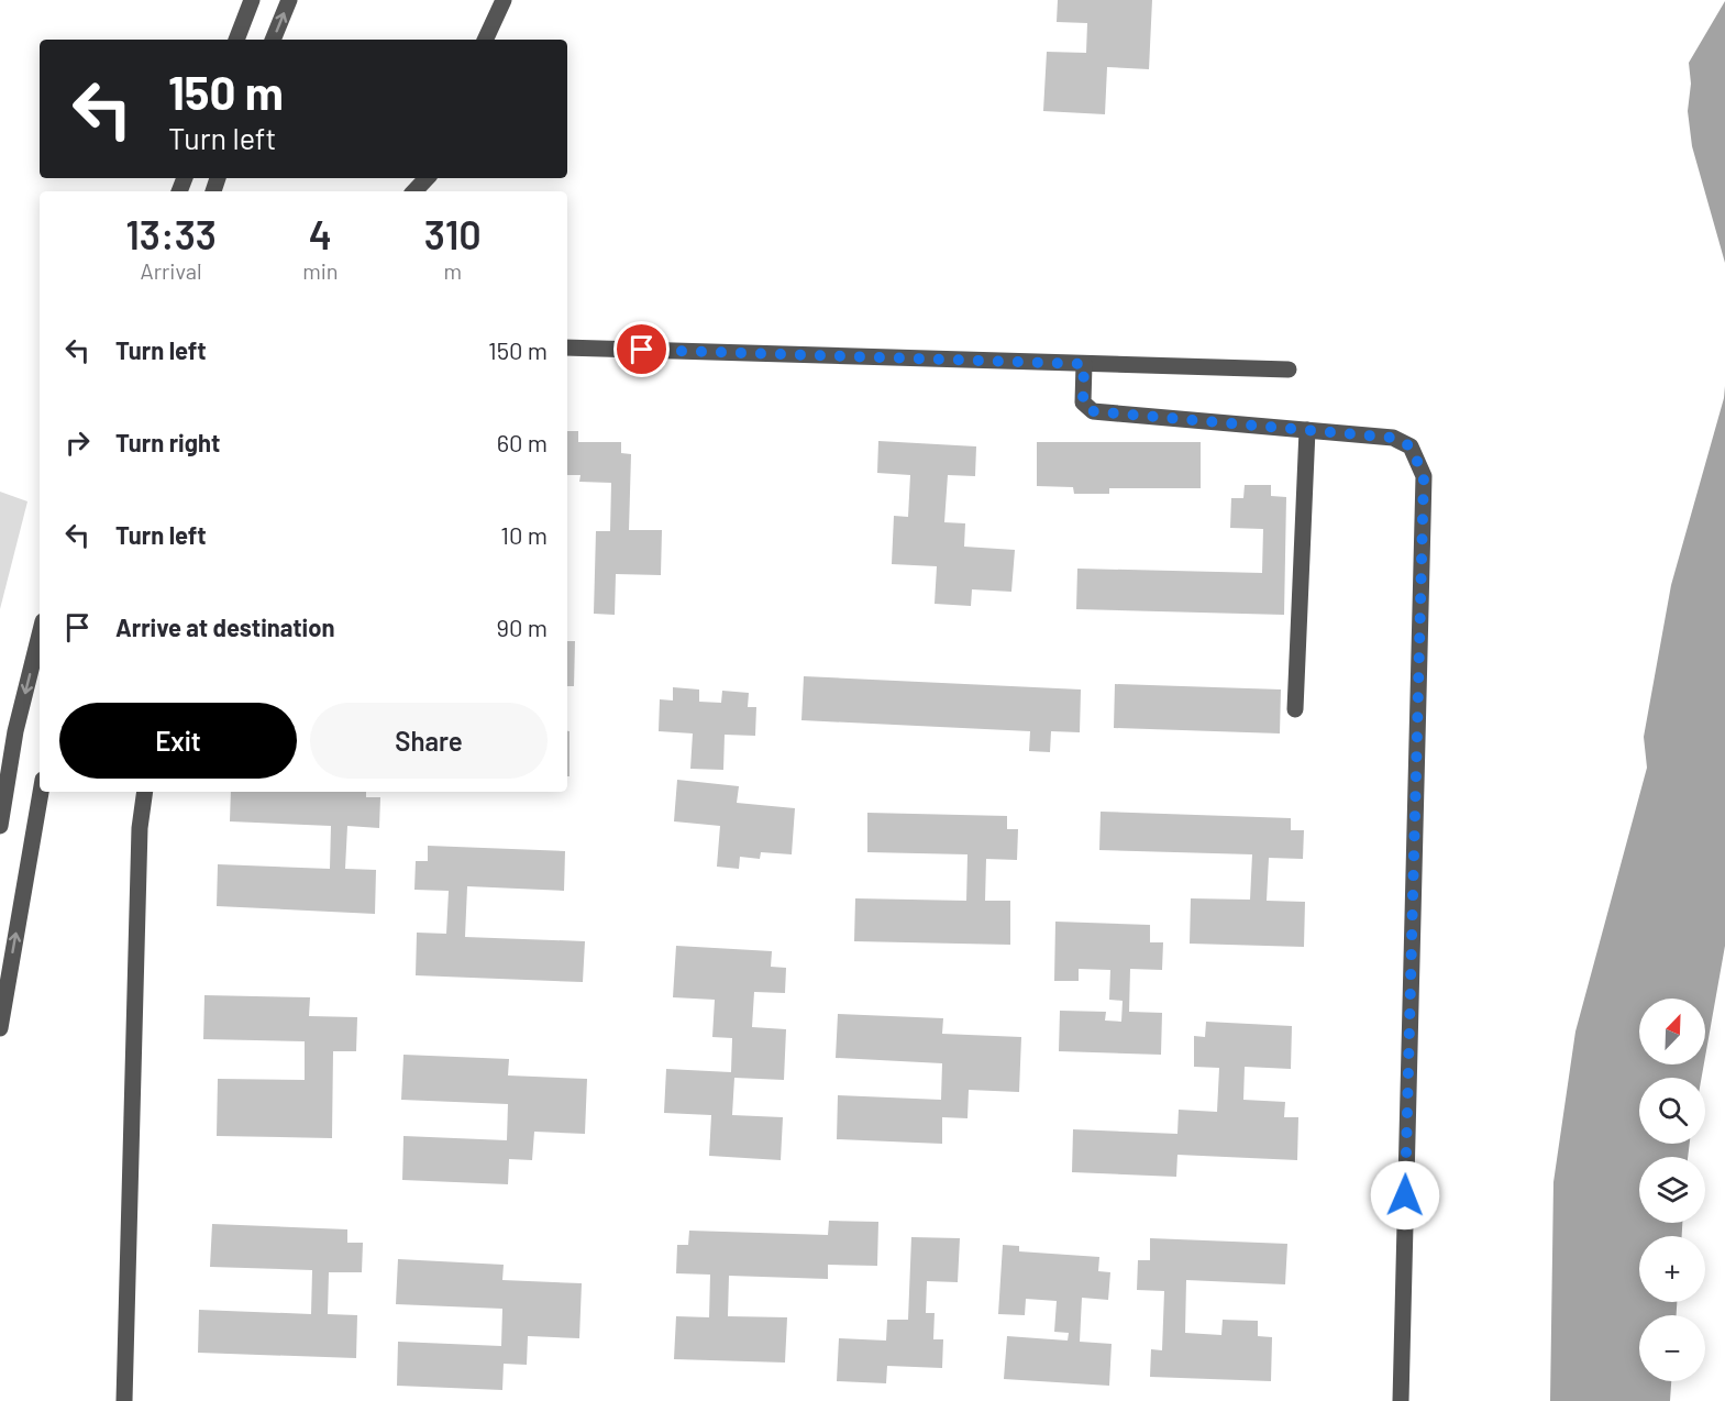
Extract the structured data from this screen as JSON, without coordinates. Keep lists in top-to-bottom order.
{
  "north": "top right",
  "page": {
    "turn": ["150 m", "Turn left"],
    "eta": [
      "13:33",
      "Arrival",
      "4",
      "min",
      "310",
      "m"
    ],
    "list": [
      {
        "name": "Turn left",
        "value": "150 m"
      },
      {
        "name": "Turn right",
        "value": "60 m"
      },
      {
        "name": "Turn left",
        "value": "10 m"
      },
      {
        "name": "Arrive at destination",
        "value": "90 m"
      }
    ],
    "buttons": ["Exit", "Share"],
    "map_buttons": ["+", "−"]
  }
}
